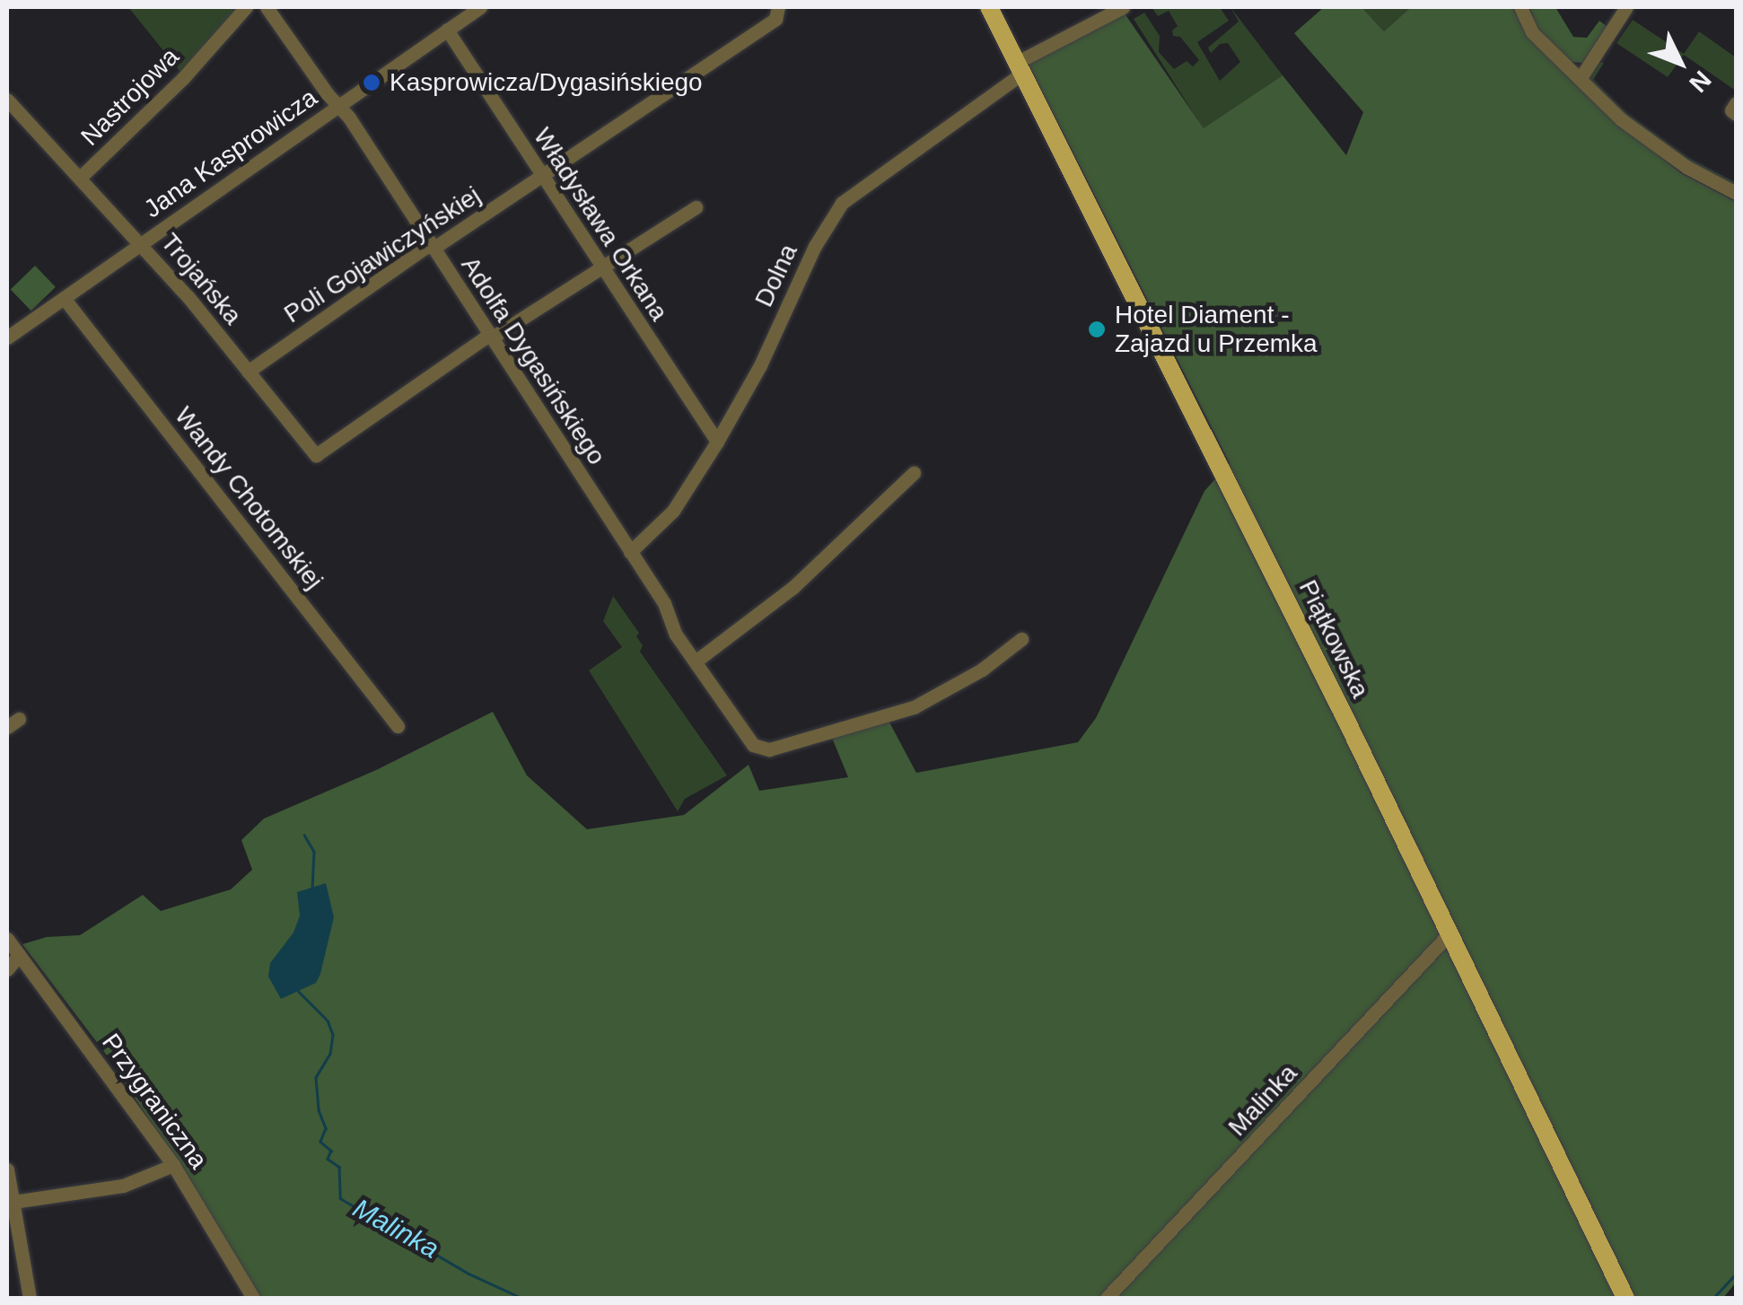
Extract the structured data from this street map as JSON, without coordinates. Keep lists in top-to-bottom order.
{
  "streets": {
    "main road": ["Piątkowska"],
    "street": [
      "Nastrojowa",
      "Jana Kasprowicza",
      "Władysława Orkana",
      "Poli Gojawiczyńskiej",
      "Dolna",
      "Trojańska",
      "Adolfa Dygasińskiego",
      "Wandy Chotomskiej",
      "Malinka",
      "Przygraniczna"
    ]
  },
  "crossings": [
    ["Nastrojowa", "Trojańska"],
    ["Jana Kasprowicza", "Władysława Orkana"],
    ["Jana Kasprowicza", "Trojańska"],
    ["Jana Kasprowicza", "Adolfa Dygasińskiego"],
    ["Jana Kasprowicza", "Wandy Chotomskiej"],
    ["Władysława Orkana", "Poli Gojawiczyńskiej"],
    ["Władysława Orkana", "Dolna"],
    ["Poli Gojawiczyńskiej", "Trojańska"],
    ["Poli Gojawiczyńskiej", "Adolfa Dygasińskiego"],
    ["Dolna", "Adolfa Dygasińskiego"],
    ["Dolna", "Piątkowska"],
    ["Trojańska", "Adolfa Dygasińskiego"],
    ["Piątkowska", "Malinka"]
  ],
  "water": ["Malinka"],
  "places": ["Kasprowicza/Dygasińskiego", "Hotel Diament - Zajazd u Przemka"],
  "north": "bottom right"
}
